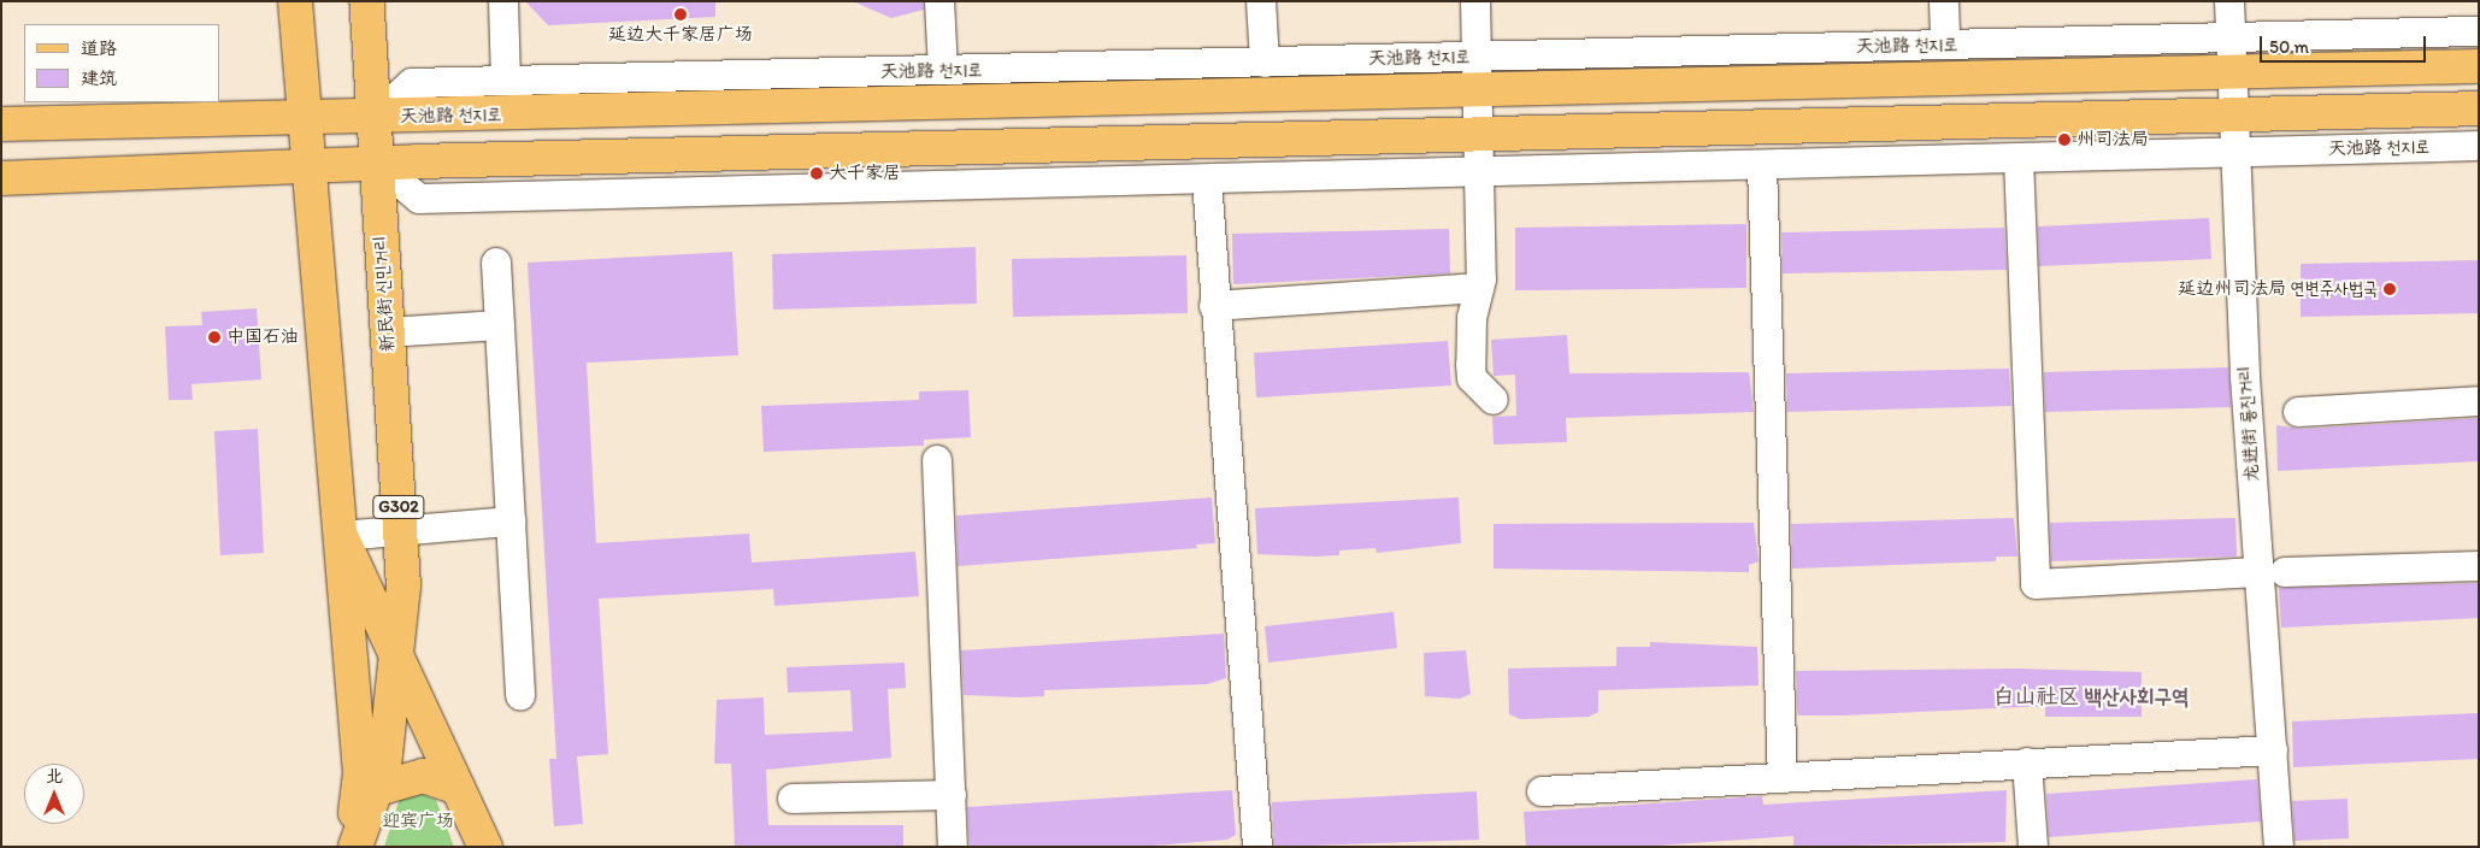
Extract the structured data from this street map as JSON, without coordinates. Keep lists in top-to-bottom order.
{
  "streets": {
    "main road": ["天池路 천지로", "新民街 신민거리", "G302"],
    "street": ["龙进街 룡진거리"]
  },
  "crossings": [
    ["天池路 천지로", "新民街 신민거리"],
    ["天池路 천지로", "龙进街 룡진거리"]
  ],
  "districts": ["白山社区 백산사회구역"],
  "parks": ["迎宾广场"],
  "places": [
    "延边大千家居广场",
    "州司法局",
    "大千家居",
    "延边州司法局 연변주사법국",
    "中国石油"
  ],
  "legend": ["道路", "建筑"],
  "scale_bar": "50 m",
  "north": "top"
}
